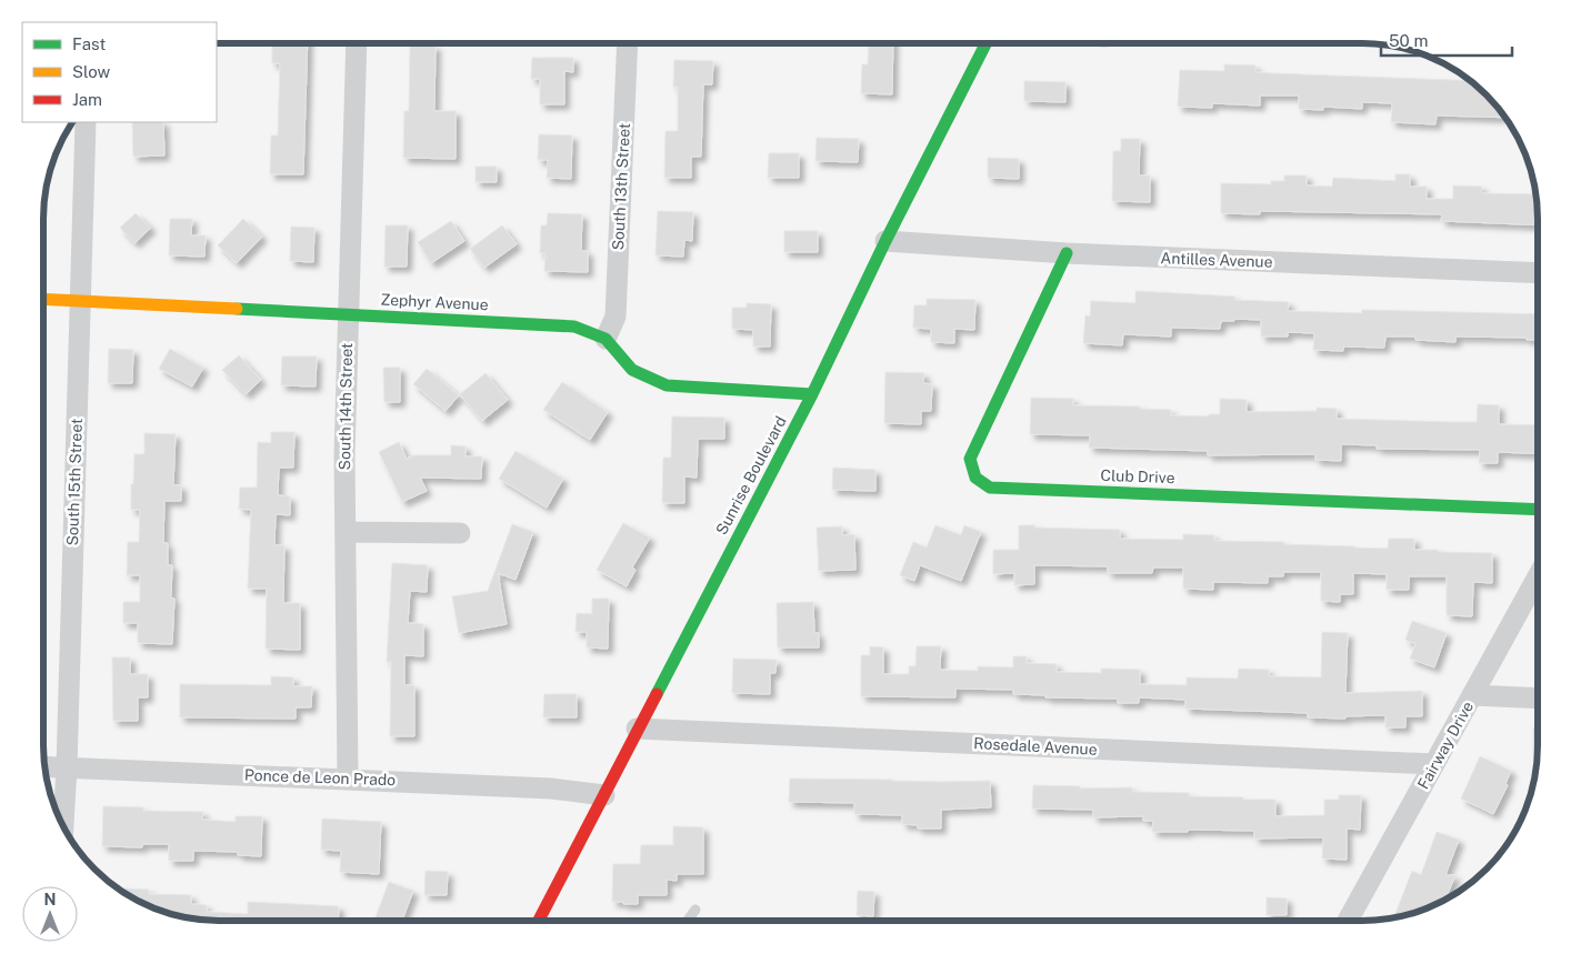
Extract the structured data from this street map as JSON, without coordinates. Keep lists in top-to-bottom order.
{
  "streets": {
    "street": [
      "South 13th Street",
      "Antilles Avenue",
      "Zephyr Avenue",
      "South 14th Street",
      "Sunrise Boulevard",
      "Club Drive",
      "South 15th Street",
      "Fairway Drive",
      "Rosedale Avenue",
      "Ponce de Leon Prado"
    ]
  },
  "crossings": [
    ["South 13th Street", "Zephyr Avenue"],
    ["Antilles Avenue", "Sunrise Boulevard"],
    ["Antilles Avenue", "Club Drive"],
    ["Zephyr Avenue", "South 14th Street"],
    ["Zephyr Avenue", "Sunrise Boulevard"],
    ["Zephyr Avenue", "South 15th Street"],
    ["South 14th Street", "Ponce de Leon Prado"],
    ["Sunrise Boulevard", "Rosedale Avenue"],
    ["Sunrise Boulevard", "Ponce de Leon Prado"],
    ["South 15th Street", "Ponce de Leon Prado"],
    ["Fairway Drive", "Rosedale Avenue"]
  ],
  "legend": ["Fast", "Slow", "Jam"],
  "scale_bar": "50 m",
  "north": "top"
}
